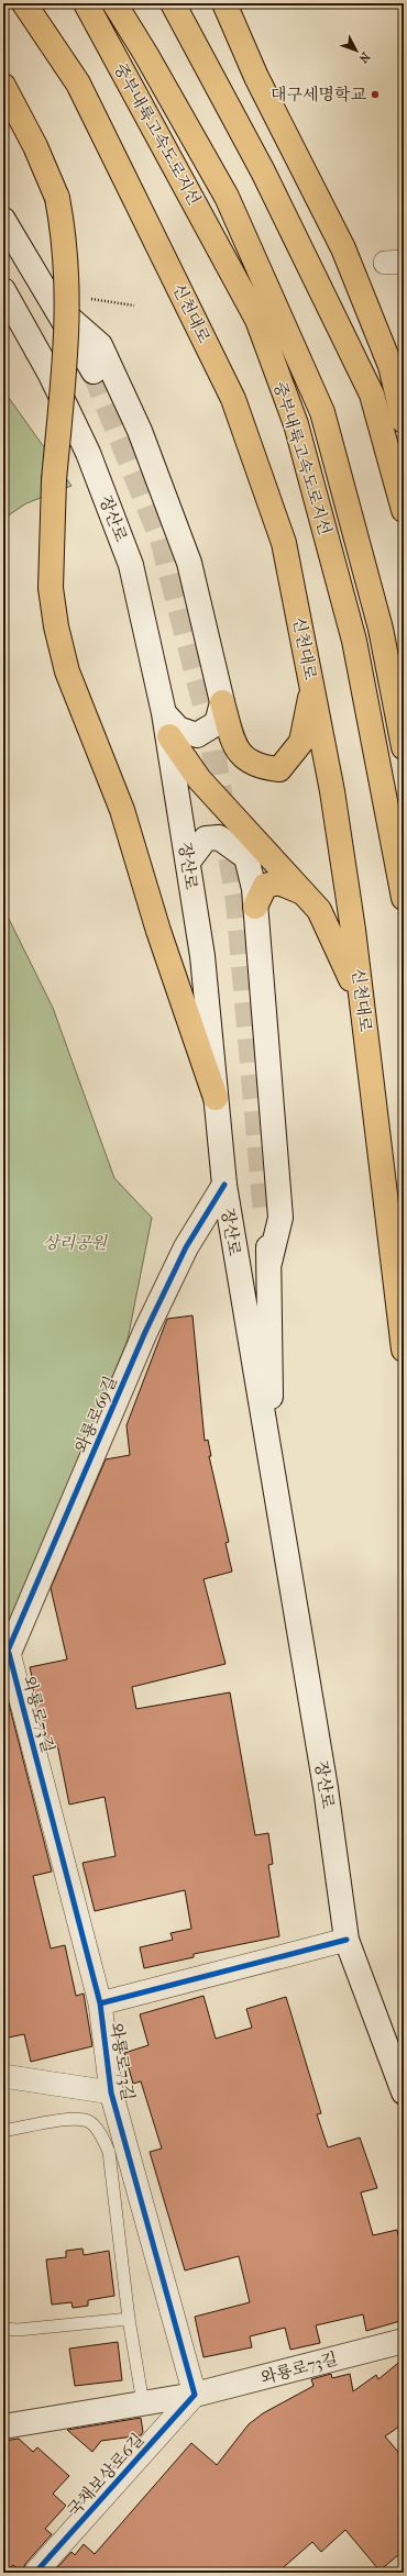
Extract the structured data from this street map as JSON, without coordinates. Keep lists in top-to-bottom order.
{
  "streets": {
    "highway": ["중부내륙고속도로지선", "신천대로"],
    "main road": ["장산로", "와룡로69길", "와룡로73길"],
    "street": ["국채보상로6길"]
  },
  "crossings": [
    ["장산로", "와룡로69길"],
    ["와룡로69길", "와룡로73길"],
    ["와룡로73길", "국채보상로6길"]
  ],
  "parks": ["상리공원"],
  "places": ["대구세명학교"],
  "north": "bottom right"
}
